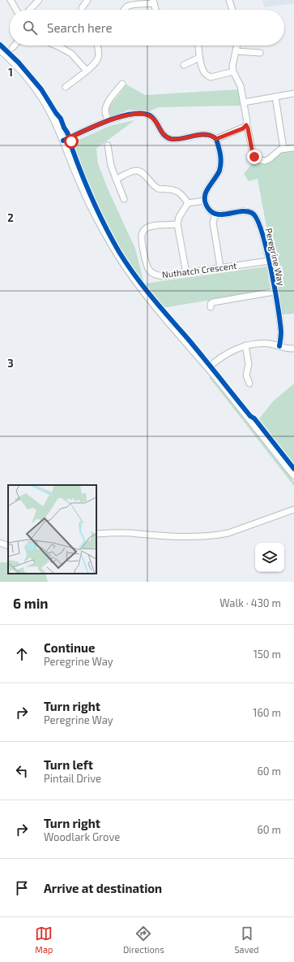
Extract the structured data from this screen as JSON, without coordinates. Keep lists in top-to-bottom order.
{
  "streets": {
    "street": ["Peregrine Way", "Nuthatch Crescent"]
  },
  "crossings": [
    ["Peregrine Way", "Nuthatch Crescent"]
  ],
  "page": {
    "search": "Search here",
    "heading": ["6 min", "Walk · 430 m"],
    "list": [
      ["Continue", "Peregrine Way", "150 m"],
      ["Turn right", "Peregrine Way", "160 m"],
      ["Turn left", "Pintail Drive", "60 m"],
      ["Turn right", "Woodlark Grove", "60 m"],
      "Arrive at destination"
    ],
    "nav": ["Map", "Directions", "Saved"]
  },
  "grid": {
    "rows": ["1", "2", "3"]
  }
}
